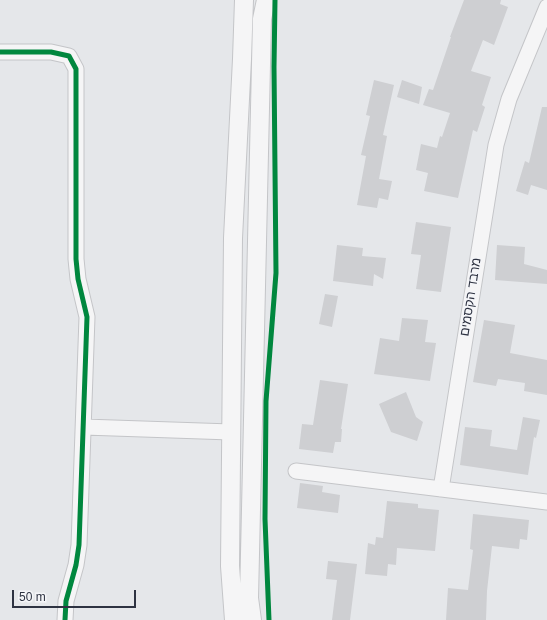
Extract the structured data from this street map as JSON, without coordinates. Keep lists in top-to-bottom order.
{
  "streets": {
    "street": ["מרבד הקסמים"]
  },
  "scale_bar": "50 m"
}
